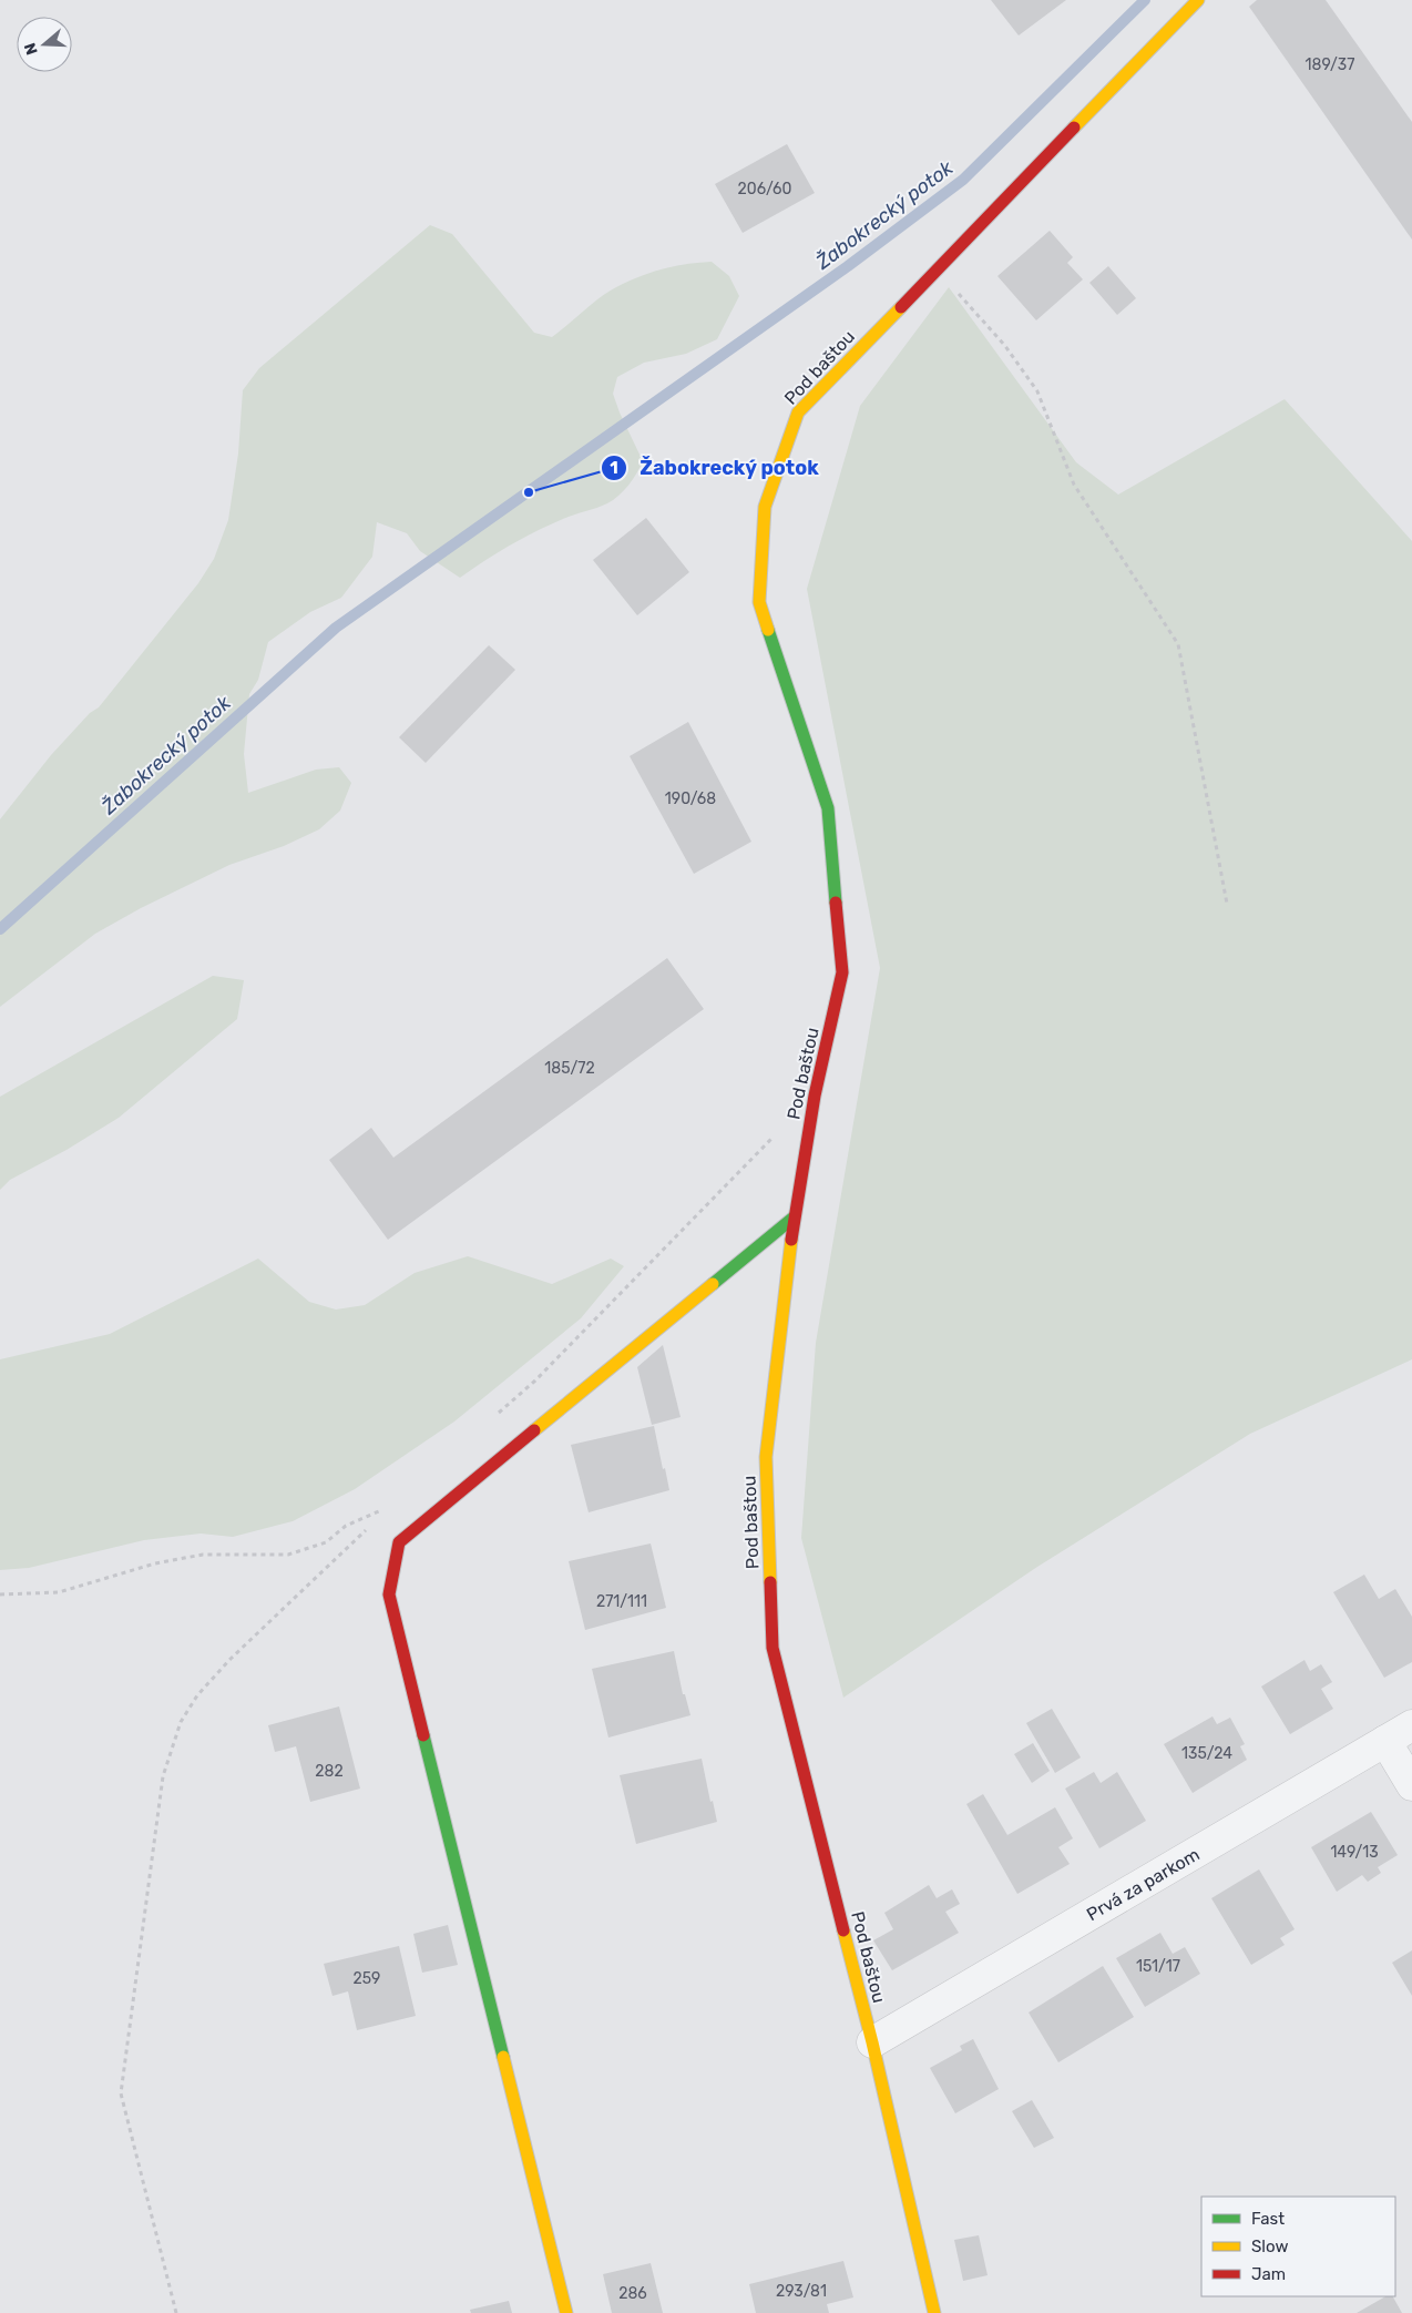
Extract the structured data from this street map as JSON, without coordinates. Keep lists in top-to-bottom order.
{
  "streets": {
    "street": ["Pod baštou", "Prvá za parkom"]
  },
  "crossings": [
    ["Pod baštou", "Prvá za parkom"]
  ],
  "water": ["Žabokrecký potok"],
  "places": ["Žabokrecký potok"],
  "house_numbers": [
    "189/37",
    "206/60",
    "190/68",
    "185/72",
    "271/111",
    "135/24",
    "282",
    "149/13",
    "151/17",
    "259",
    "293/81",
    "286"
  ],
  "legend": ["Fast", "Slow", "Jam"],
  "north": "left"
}
